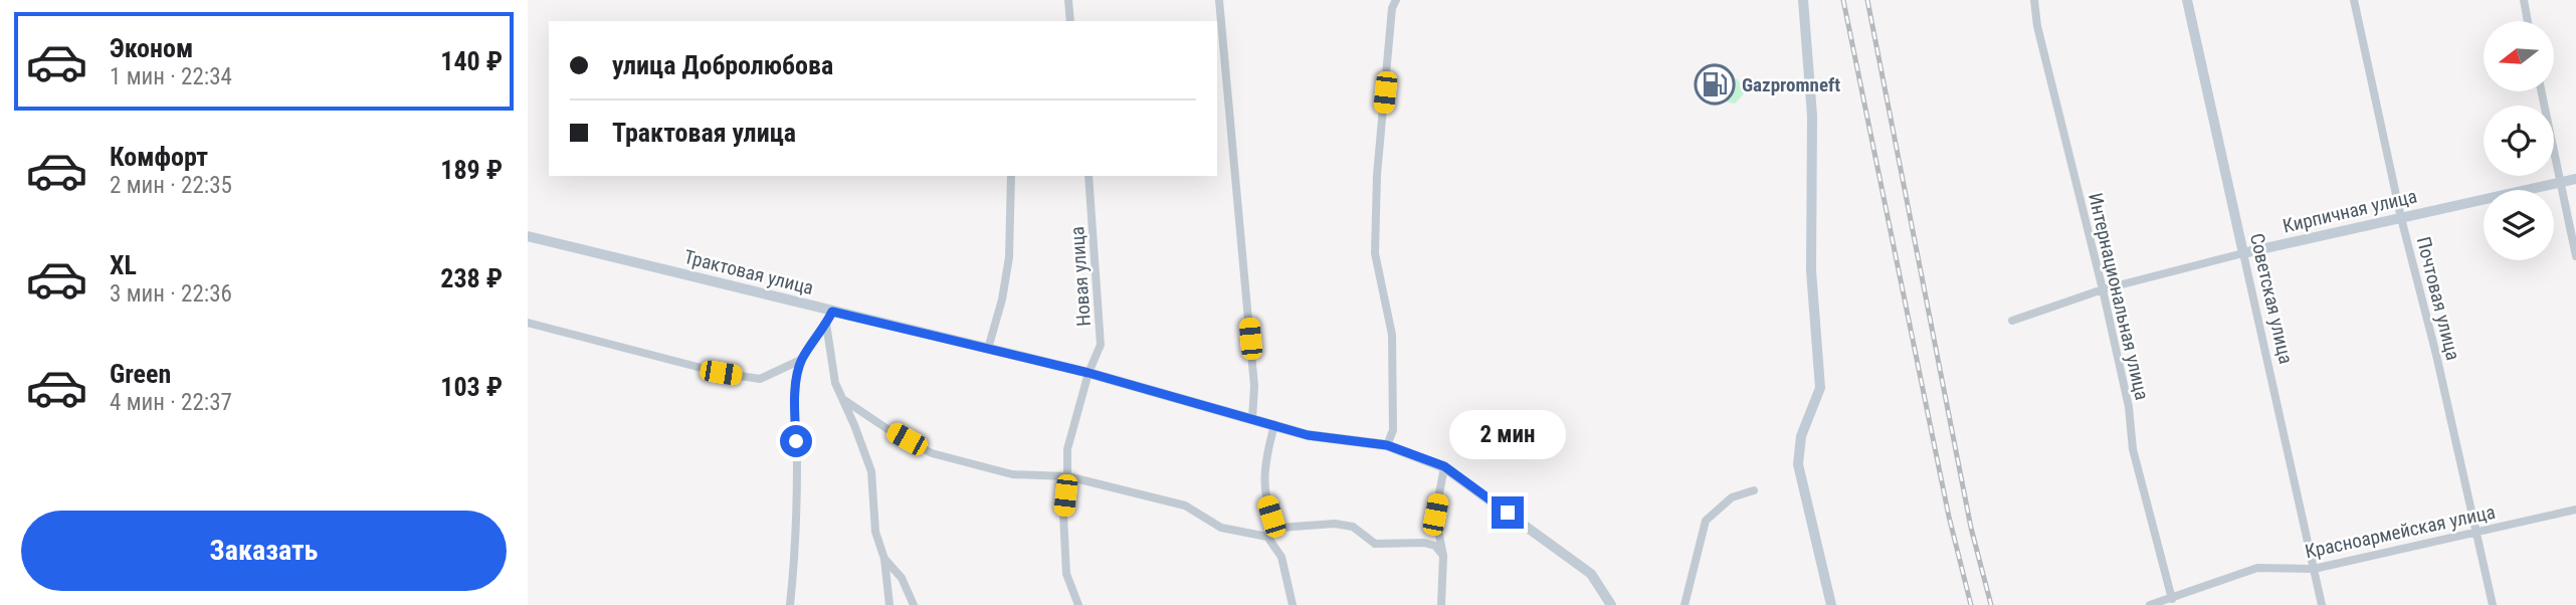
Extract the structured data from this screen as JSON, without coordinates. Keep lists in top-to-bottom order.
{
  "streets": {
    "street": [
      "Кирпичная улица",
      "Трактовая улица",
      "Новая улица",
      "Интернациональная улица",
      "Советская улица",
      "Почтовая улица",
      "Красноармейская улица"
    ]
  },
  "crossings": [
    ["Кирпичная улица", "Интернациональная улица"],
    ["Кирпичная улица", "Советская улица"],
    ["Кирпичная улица", "Почтовая улица"],
    ["Трактовая улица", "Новая улица"],
    ["Интернациональная улица", "Красноармейская улица"],
    ["Советская улица", "Красноармейская улица"],
    ["Почтовая улица", "Красноармейская улица"]
  ],
  "places": {
    "fuel station": ["Gazpromneft"]
  },
  "north": "left",
  "page": {
    "list": [
      {
        "name": "Эконом",
        "note": "1 мин · 22:34",
        "value": "140 ₽"
      },
      {
        "name": "Комфорт",
        "note": "2 мин · 22:35",
        "value": "189 ₽"
      },
      {
        "name": "XL",
        "note": "3 мин · 22:36",
        "value": "238 ₽"
      },
      {
        "name": "Green",
        "note": "4 мин · 22:37",
        "value": "103 ₽"
      }
    ],
    "banner": ["улица Добролюбова", "Трактовая улица"],
    "bubble": "2 мин",
    "buttons": "Заказать"
  }
}
